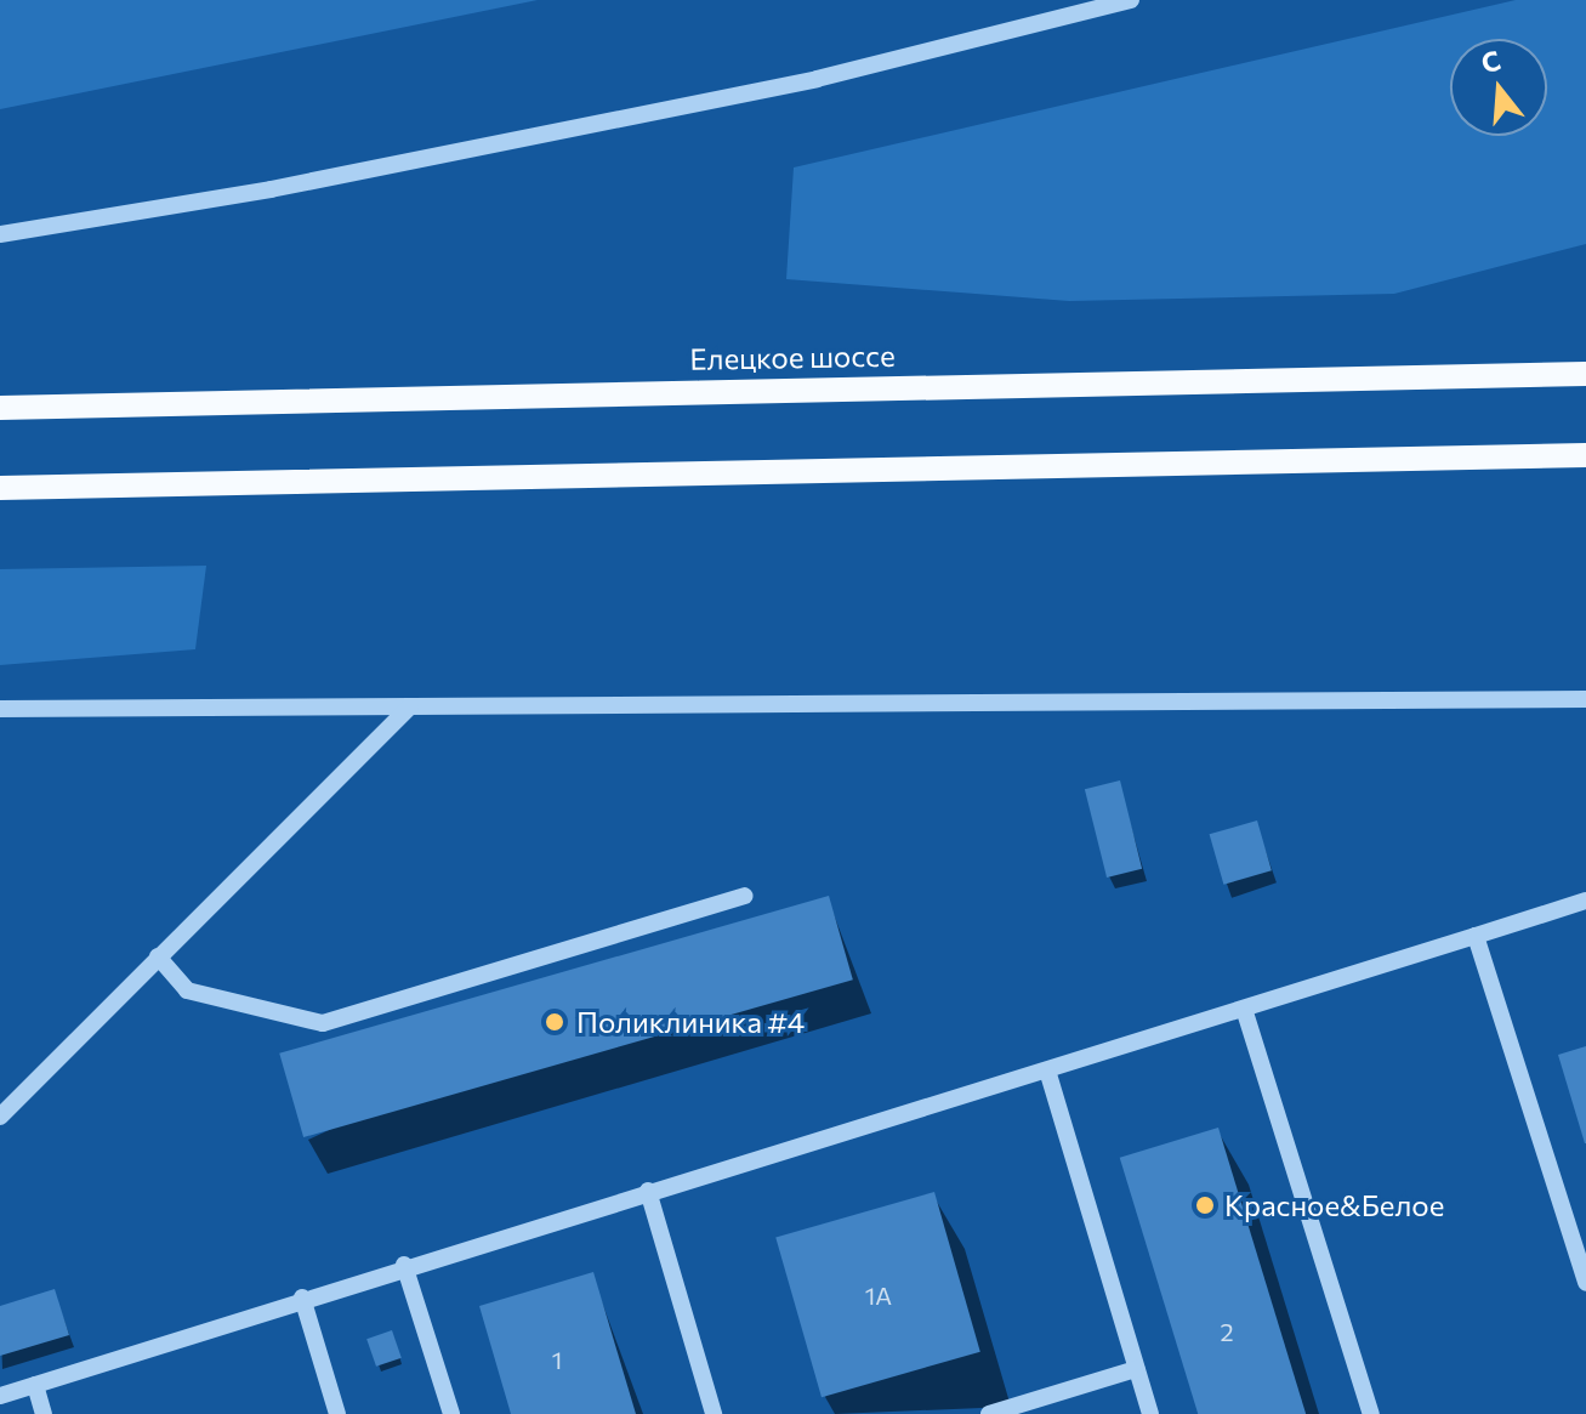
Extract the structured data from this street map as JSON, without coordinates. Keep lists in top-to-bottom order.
{
  "streets": {
    "main road": ["Елецкое шоссе"]
  },
  "places": ["Поликлиника #4", "Красное&Белое"],
  "house_numbers": ["1А", "2", "1"],
  "north": "top"
}
